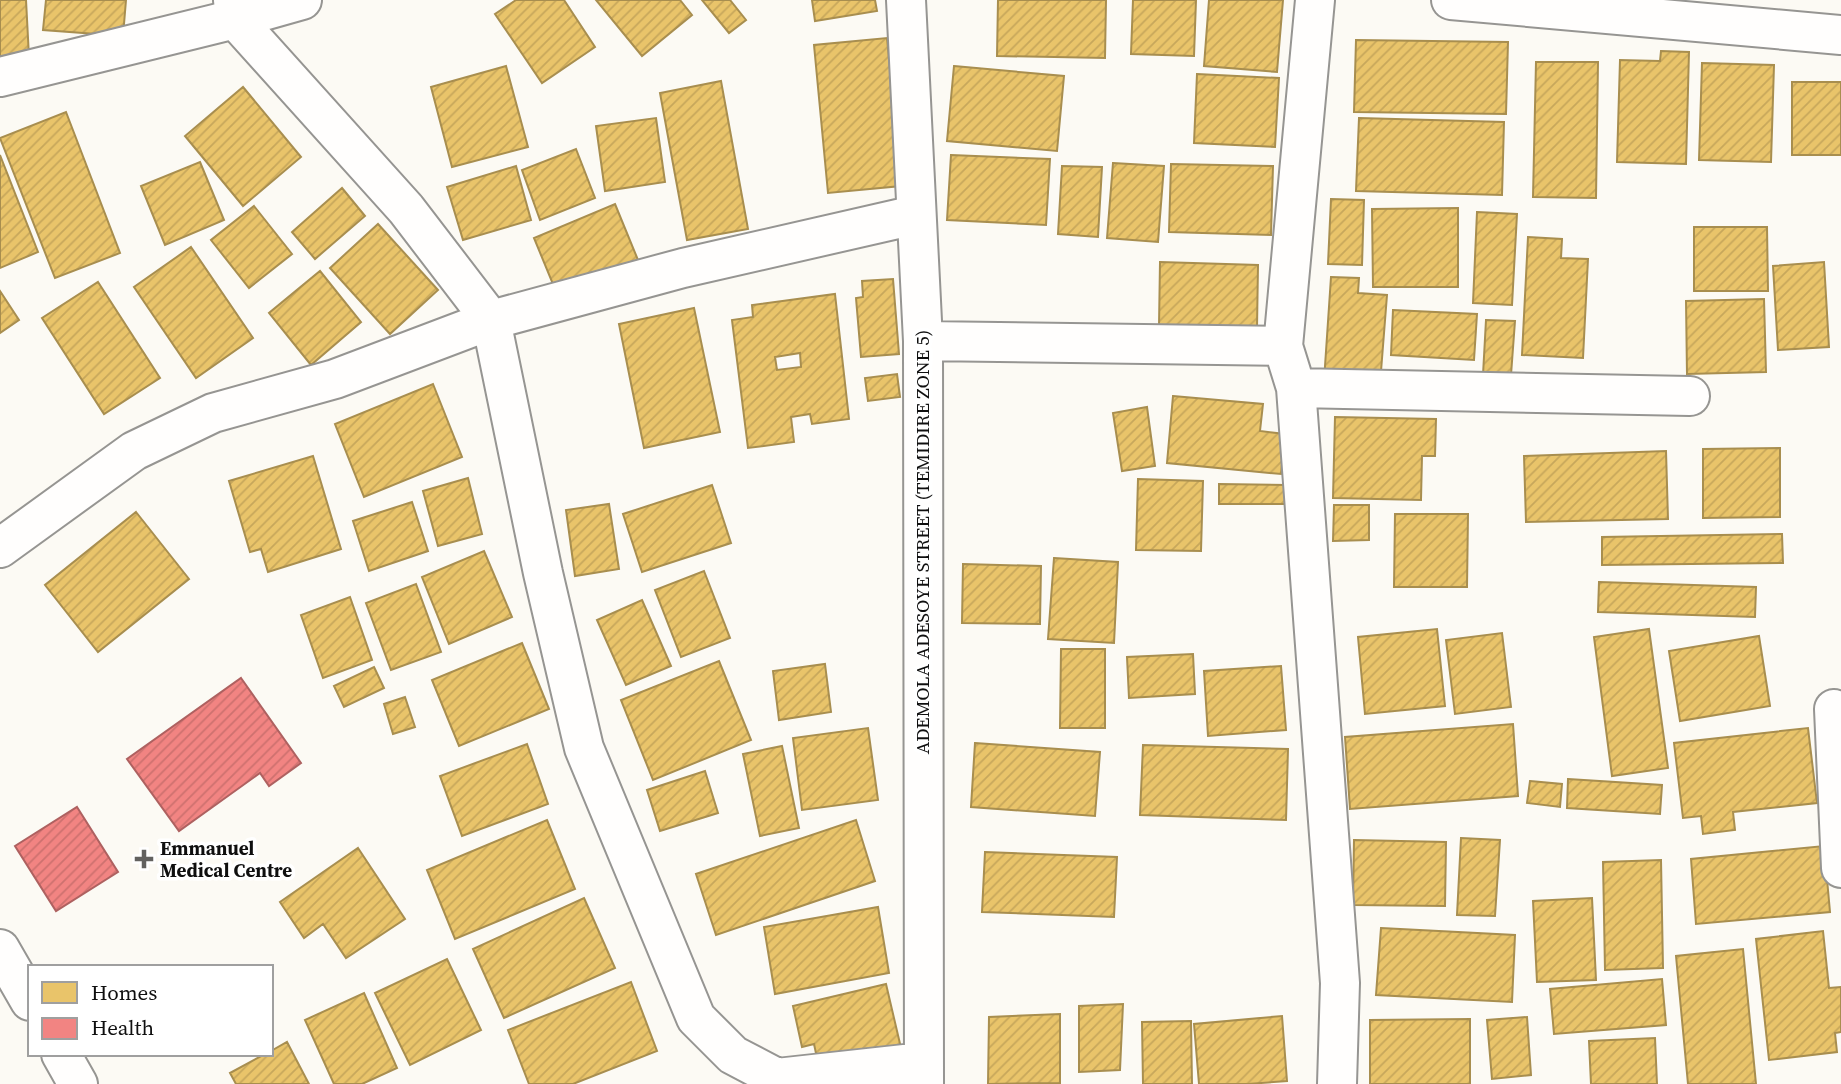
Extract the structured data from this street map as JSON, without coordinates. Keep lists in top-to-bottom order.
{
  "streets": {
    "street": ["ADEMOLA ADESOYE STREET (TEMIDIRE ZONE 5)"]
  },
  "places": {
    "health": ["Emmanuel Medical Centre"]
  },
  "legend": ["Homes", "Health"]
}
